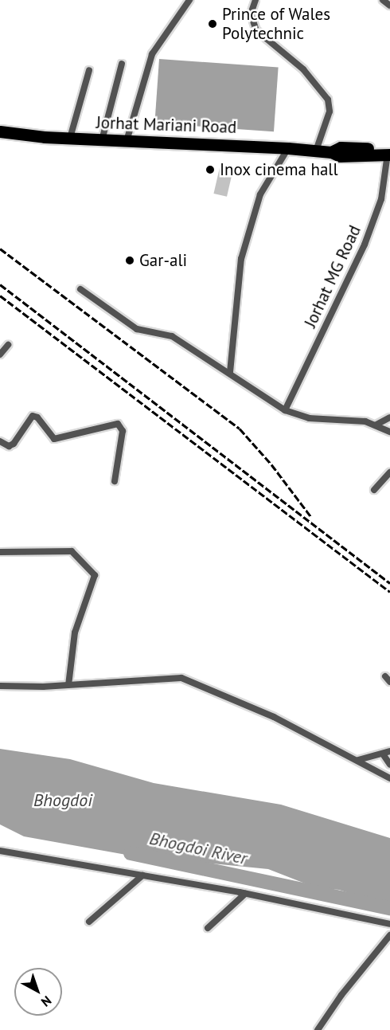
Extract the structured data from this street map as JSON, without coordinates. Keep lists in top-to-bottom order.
{
  "streets": {
    "highway": ["Jorhat Mariani Road"],
    "street": ["Jorhat MG Road"]
  },
  "crossings": [
    ["Jorhat Mariani Road", "Jorhat MG Road"]
  ],
  "water": ["Bhogdoi", "Bhogdoi River"],
  "places": ["Prince of Wales Polytechnic", "Inox cinema hall", "Gar-ali"],
  "north": "bottom right"
}
